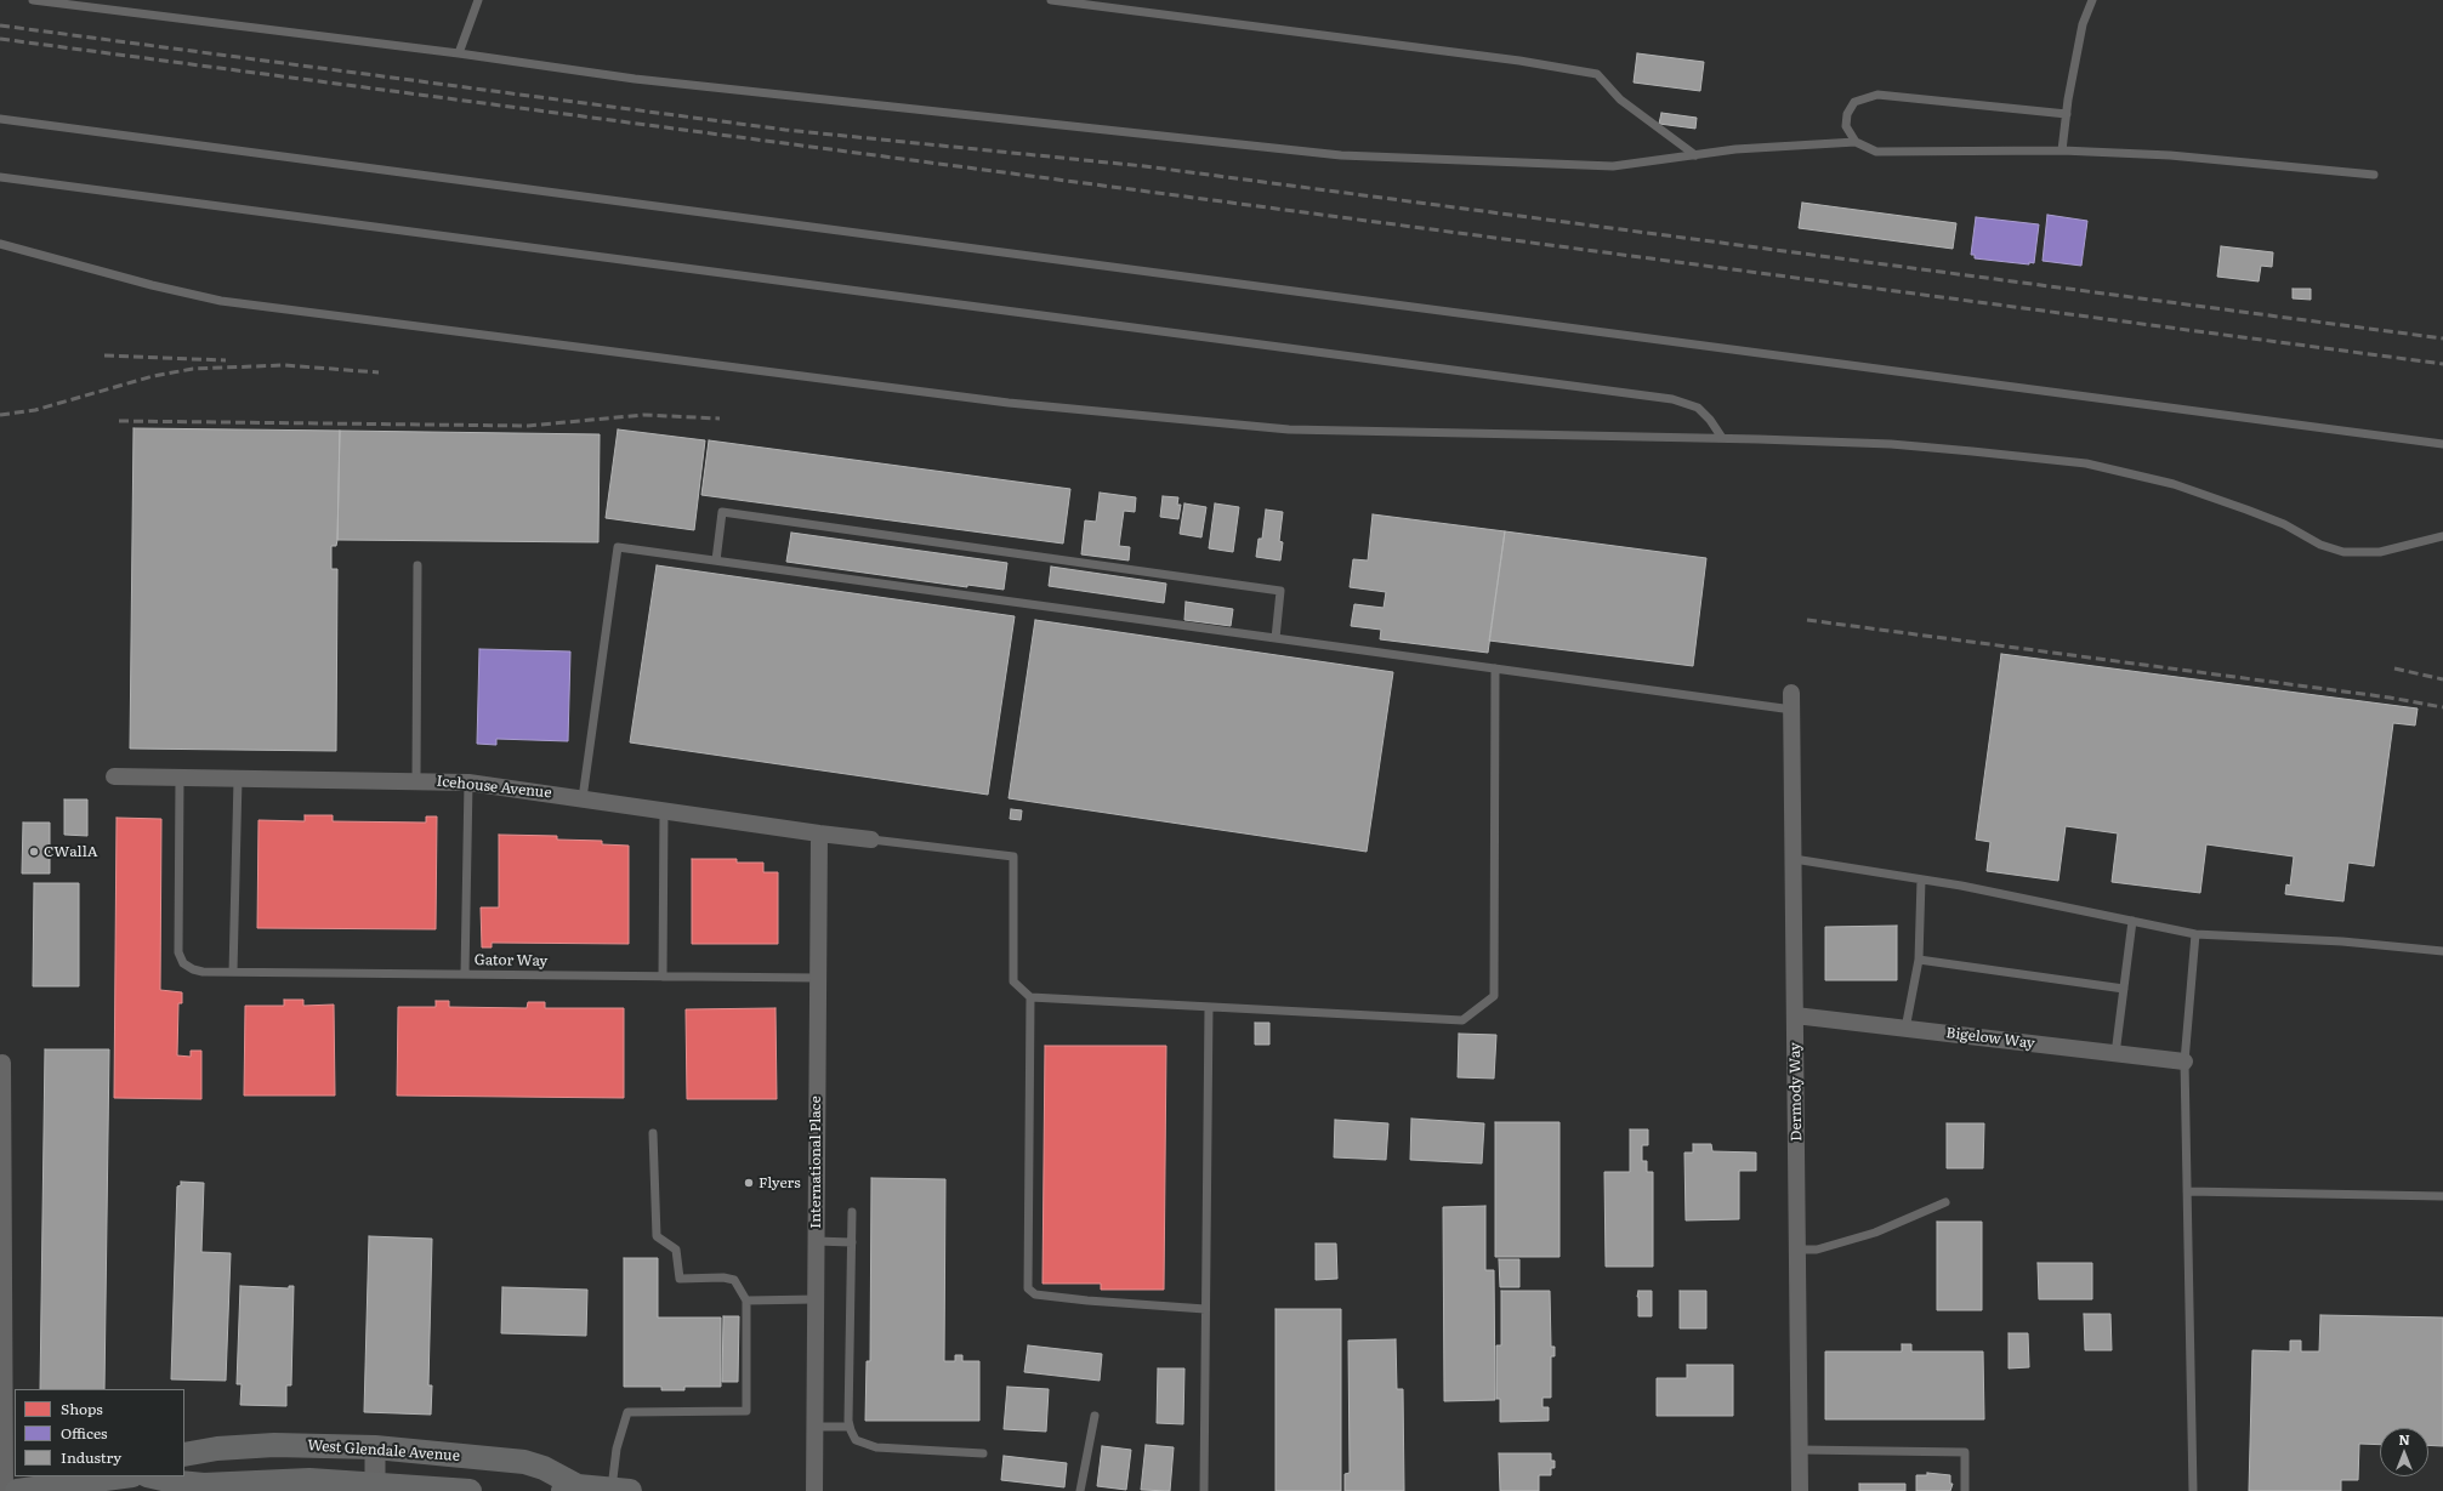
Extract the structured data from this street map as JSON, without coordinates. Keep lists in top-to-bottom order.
{
  "streets": {
    "main road": ["West Glendale Avenue"],
    "street": [
      "Icehouse Avenue",
      "Bigelow Way",
      "Dermody Way",
      "International Place"
    ],
    "lane": ["Gator Way"]
  },
  "crossings": [
    ["Icehouse Avenue", "Gator Way"],
    ["Icehouse Avenue", "International Place"],
    ["Gator Way", "International Place"],
    ["Bigelow Way", "Dermody Way"]
  ],
  "places": ["CWallA", "Flyers"],
  "legend": ["Shops", "Offices", "Industry"],
  "north": "top"
}
